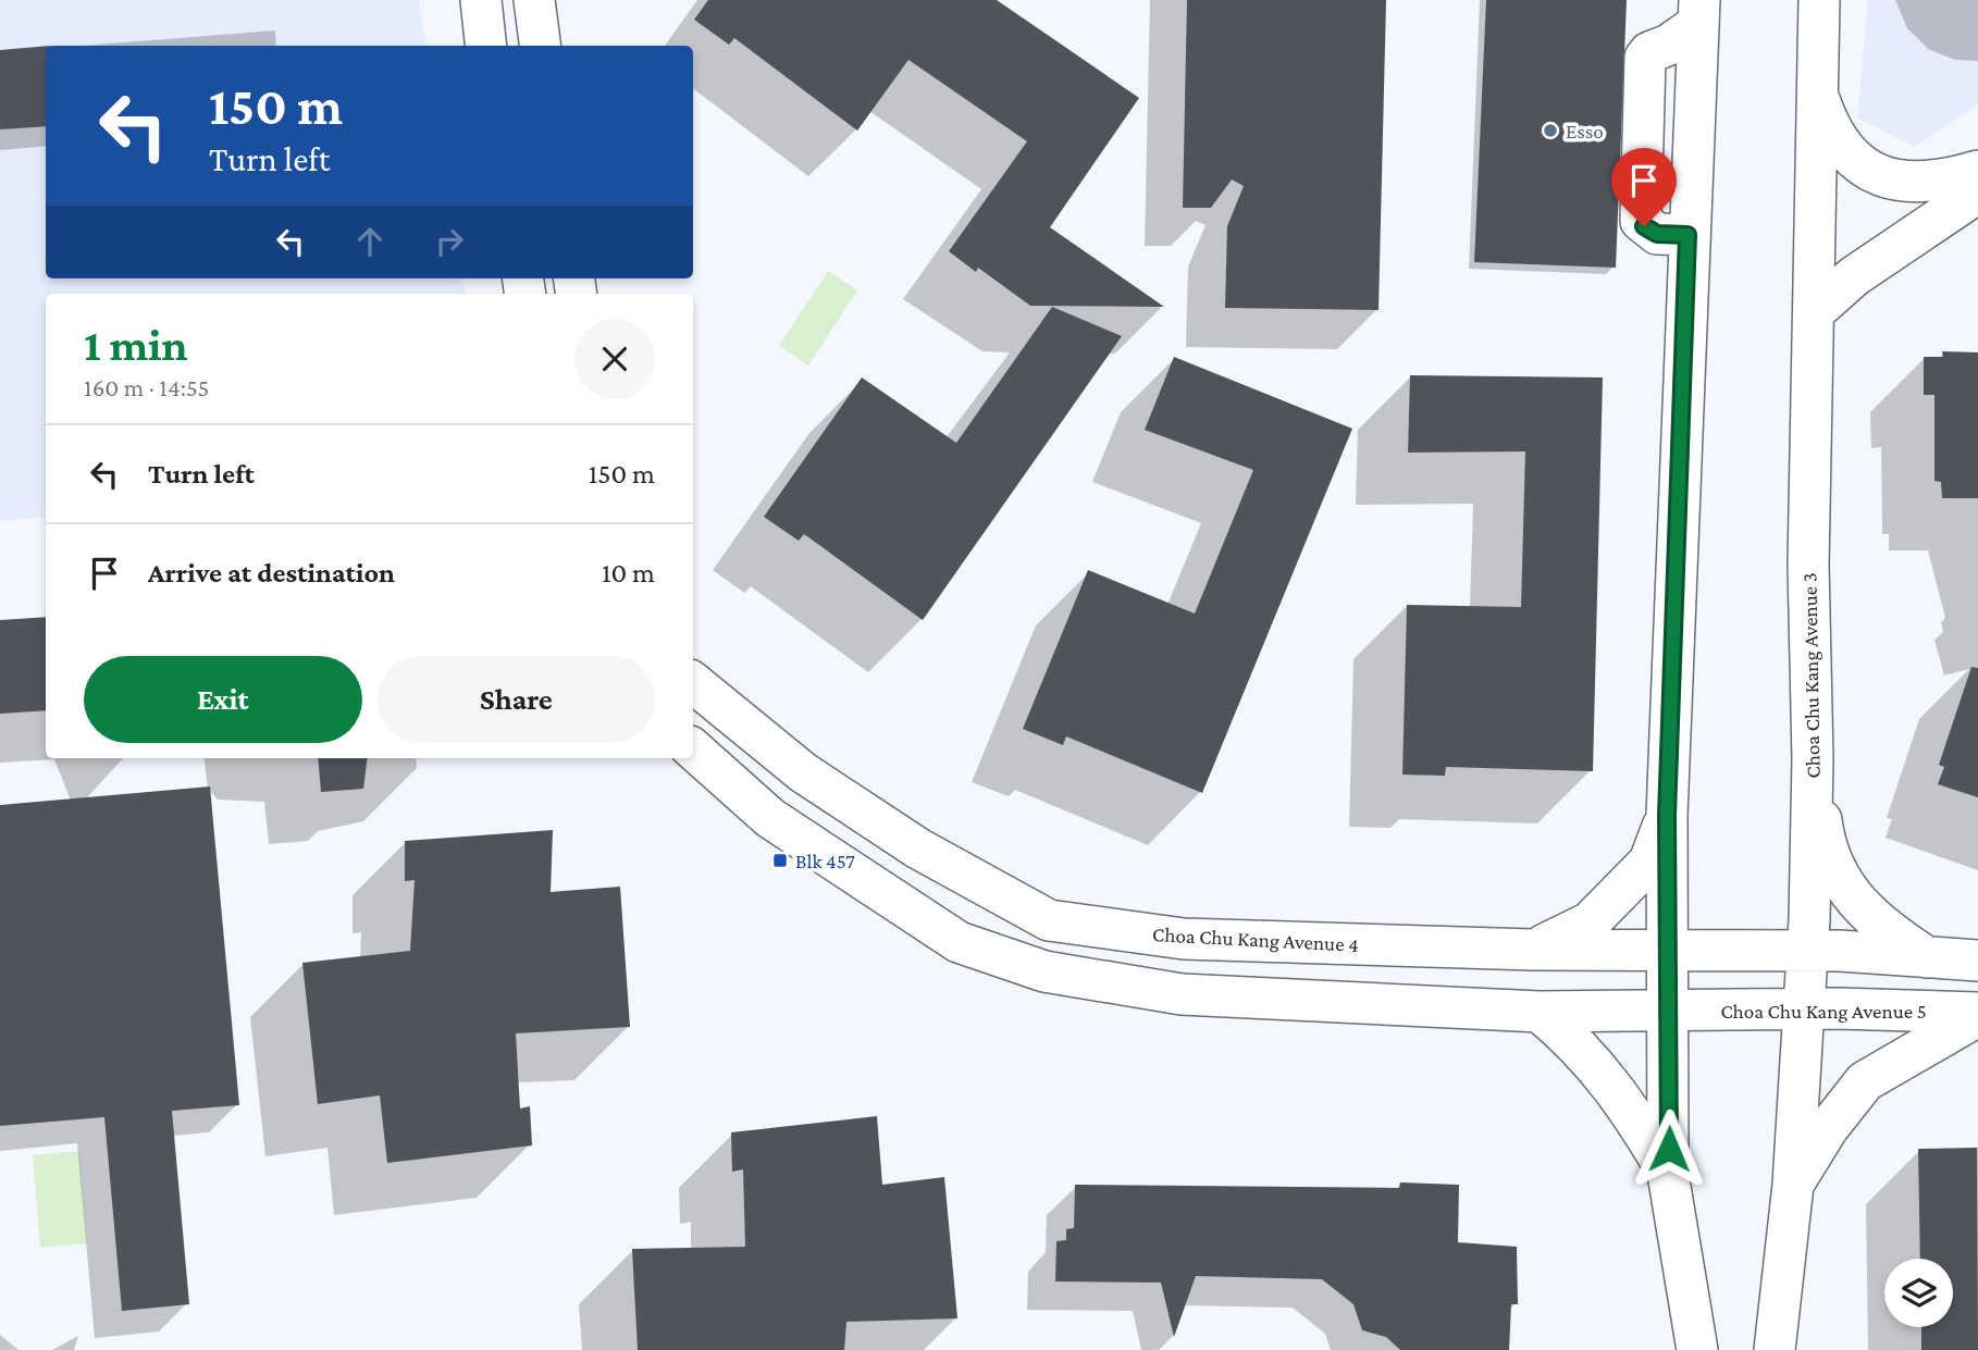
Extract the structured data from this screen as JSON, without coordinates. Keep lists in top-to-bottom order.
{
  "streets": {
    "street": ["Choa Chu Kang Avenue 3", "Choa Chu Kang Avenue 4", "Choa Chu Kang Avenue 5"]
  },
  "crossings": [
    ["Choa Chu Kang Avenue 3", "Choa Chu Kang Avenue 5"]
  ],
  "places": {
    "other": ["Esso"],
    "transit": ["Blk 457"]
  },
  "page": {
    "turn": ["150 m", "Turn left"],
    "heading": ["1 min", "160 m · 14:55"],
    "list": [
      {
        "name": "Turn left",
        "value": "150 m"
      },
      {
        "name": "Arrive at destination",
        "value": "10 m"
      }
    ],
    "buttons": ["Exit", "Share"]
  }
}
